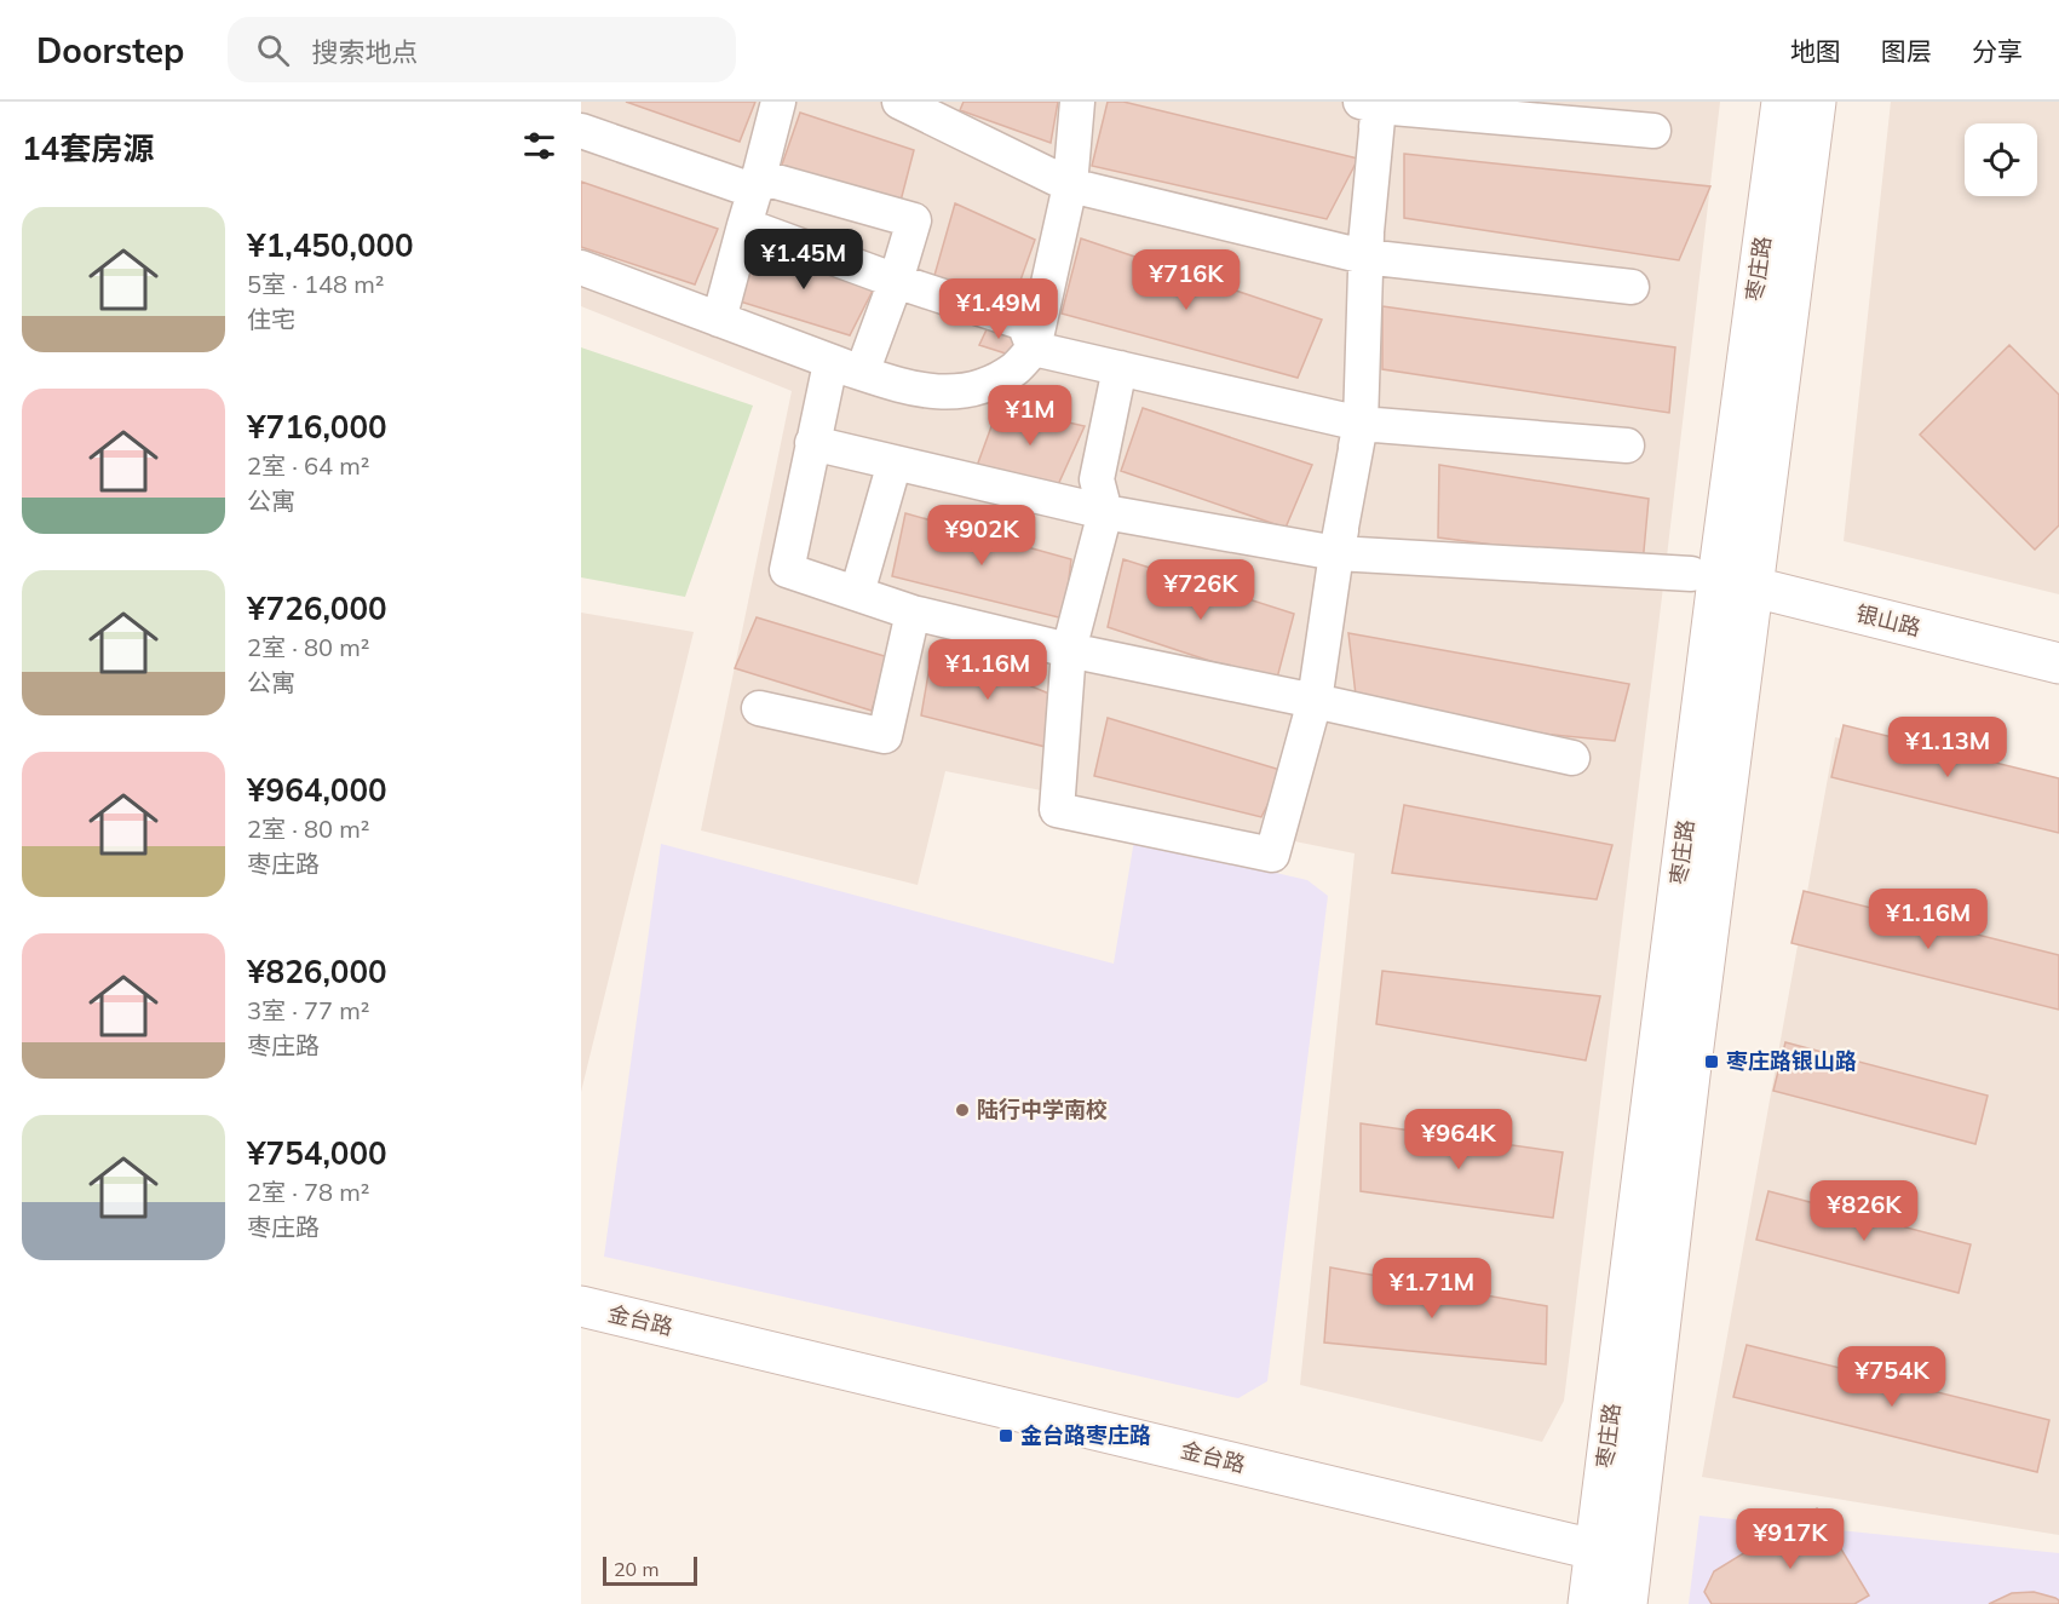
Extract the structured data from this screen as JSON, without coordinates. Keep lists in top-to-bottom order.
{
  "streets": {
    "street": ["枣庄路", "银山路", "金台路"]
  },
  "crossings": [
    ["枣庄路", "银山路"],
    ["枣庄路", "金台路"]
  ],
  "places": {
    "transit": ["枣庄路银山路", "金台路枣庄路"],
    "other": ["陆行中学南校"]
  },
  "scale_bar": "20 m",
  "page": {
    "header": "Doorstep",
    "search": "搜索地点",
    "nav": ["地图", "图层", "分享"],
    "heading": "14套房源",
    "list": [
      {
        "name": "¥1,450,000",
        "note": "5室 · 148 m² · 住宅"
      },
      {
        "name": "¥716,000",
        "note": "2室 · 64 m² · 公寓"
      },
      {
        "name": "¥726,000",
        "note": "2室 · 80 m² · 公寓"
      },
      {
        "name": "¥964,000",
        "note": "2室 · 80 m² · 枣庄路"
      },
      {
        "name": "¥826,000",
        "note": "3室 · 77 m² · 枣庄路"
      },
      {
        "name": "¥754,000",
        "note": "2室 · 78 m² · 枣庄路"
      }
    ],
    "price": [
      "¥1.45M",
      "¥716K",
      "¥1.49M",
      "¥1M",
      "¥902K",
      "¥726K",
      "¥1.16M",
      "¥1.13M",
      "¥1.16M",
      "¥964K",
      "¥826K",
      "¥1.71M",
      "¥754K",
      "¥917K"
    ],
    "scale": "20 m"
  }
}
